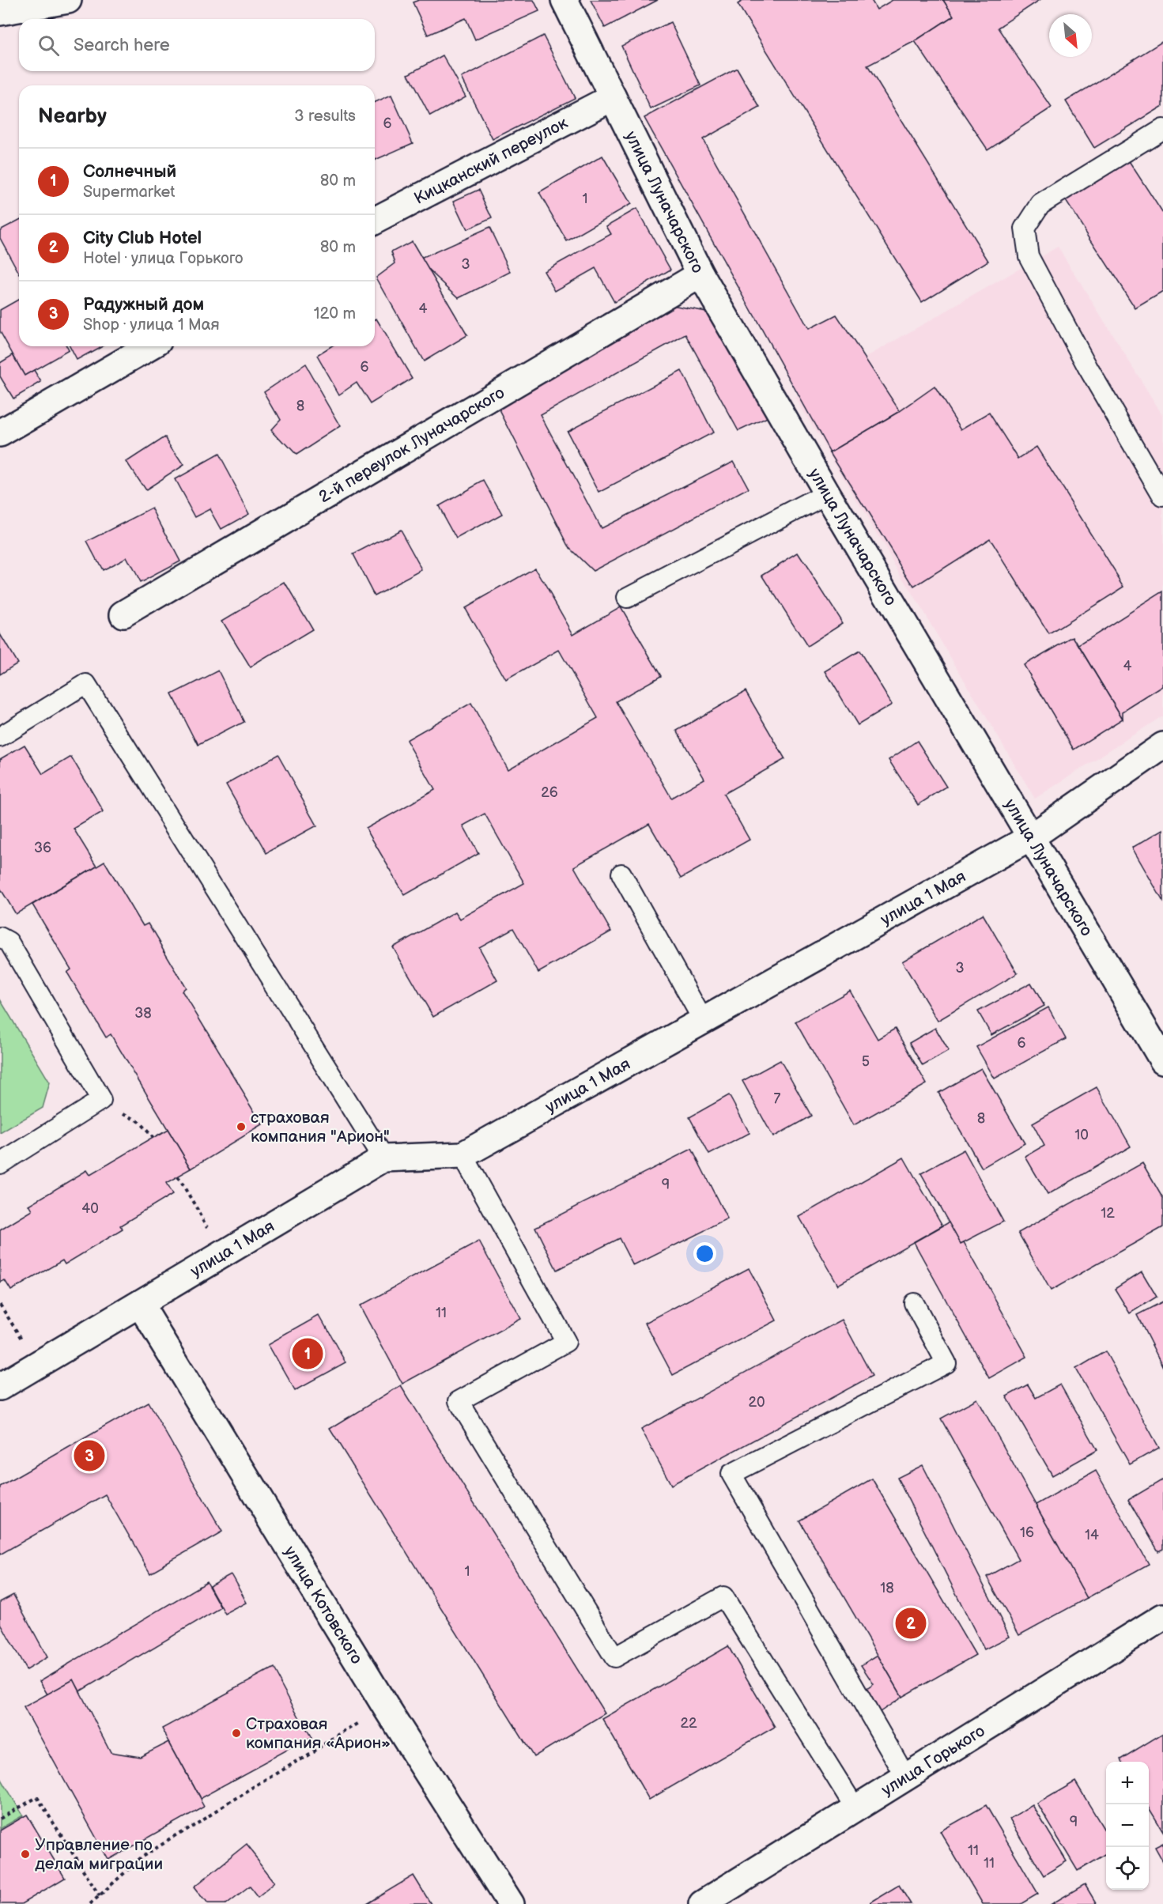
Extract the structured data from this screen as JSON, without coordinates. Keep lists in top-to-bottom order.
{
  "streets": {
    "street": [
      "Кицканский переулок",
      "улица Луначарского",
      "2-й переулок Луначарского",
      "улица 1 Мая",
      "улица Котовского",
      "улица Горького"
    ]
  },
  "crossings": [
    ["Кицканский переулок", "улица Луначарского"],
    ["улица Луначарского", "2-й переулок Луначарского"],
    ["улица Луначарского", "улица 1 Мая"],
    ["улица 1 Мая", "улица Котовского"]
  ],
  "places": ["страховая компания \"Арион\"", "Страховая компания «Арион»", "Управление по делам миграции"],
  "house_numbers": [
    "6",
    "1",
    "3",
    "4",
    "6",
    "8",
    "4",
    "26",
    "36",
    "3",
    "38",
    "6",
    "5",
    "7",
    "8",
    "10",
    "9",
    "40",
    "12",
    "11",
    "20",
    "16",
    "14",
    "1",
    "18",
    "22",
    "9",
    "11",
    "11"
  ],
  "north": "bottom right",
  "page": {
    "search": "Search here",
    "heading": ["Nearby", "3 results"],
    "list": [
      {
        "mark": "1",
        "name": "Солнечный",
        "note": "Supermarket",
        "value": "80 m"
      },
      {
        "mark": "2",
        "name": "City Club Hotel",
        "note": "Hotel · улица Горького",
        "value": "80 m"
      },
      {
        "mark": "3",
        "name": "Радужный дом",
        "note": "Shop · улица 1 Мая",
        "value": "120 m"
      }
    ],
    "pins": ["1", "3", "2"],
    "map_buttons": ["+", "−"]
  }
}
